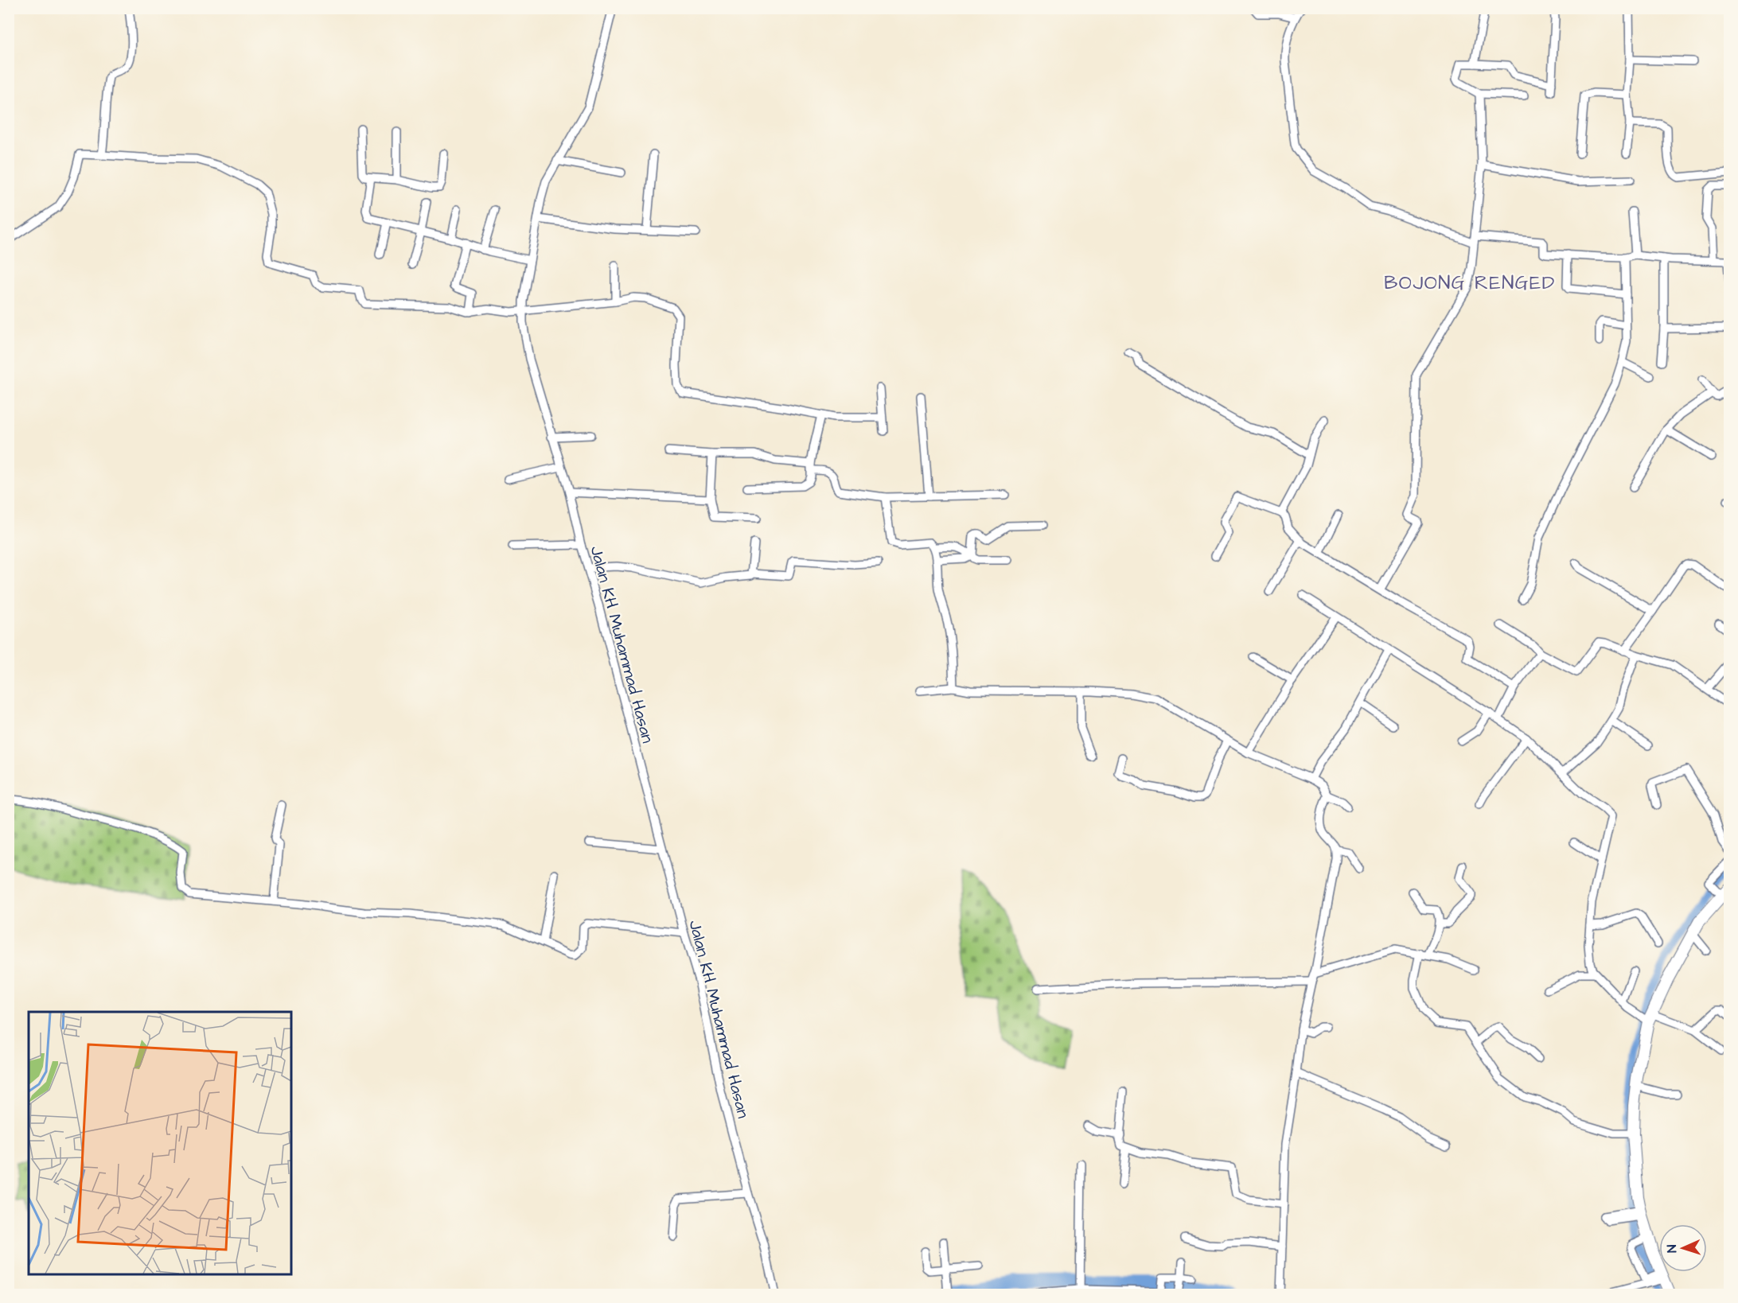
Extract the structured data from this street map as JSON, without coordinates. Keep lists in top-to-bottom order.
{
  "streets": {
    "street": ["Jalan KH Muhammad Hasan"]
  },
  "districts": ["BOJONG RENGED"],
  "north": "left"
}
